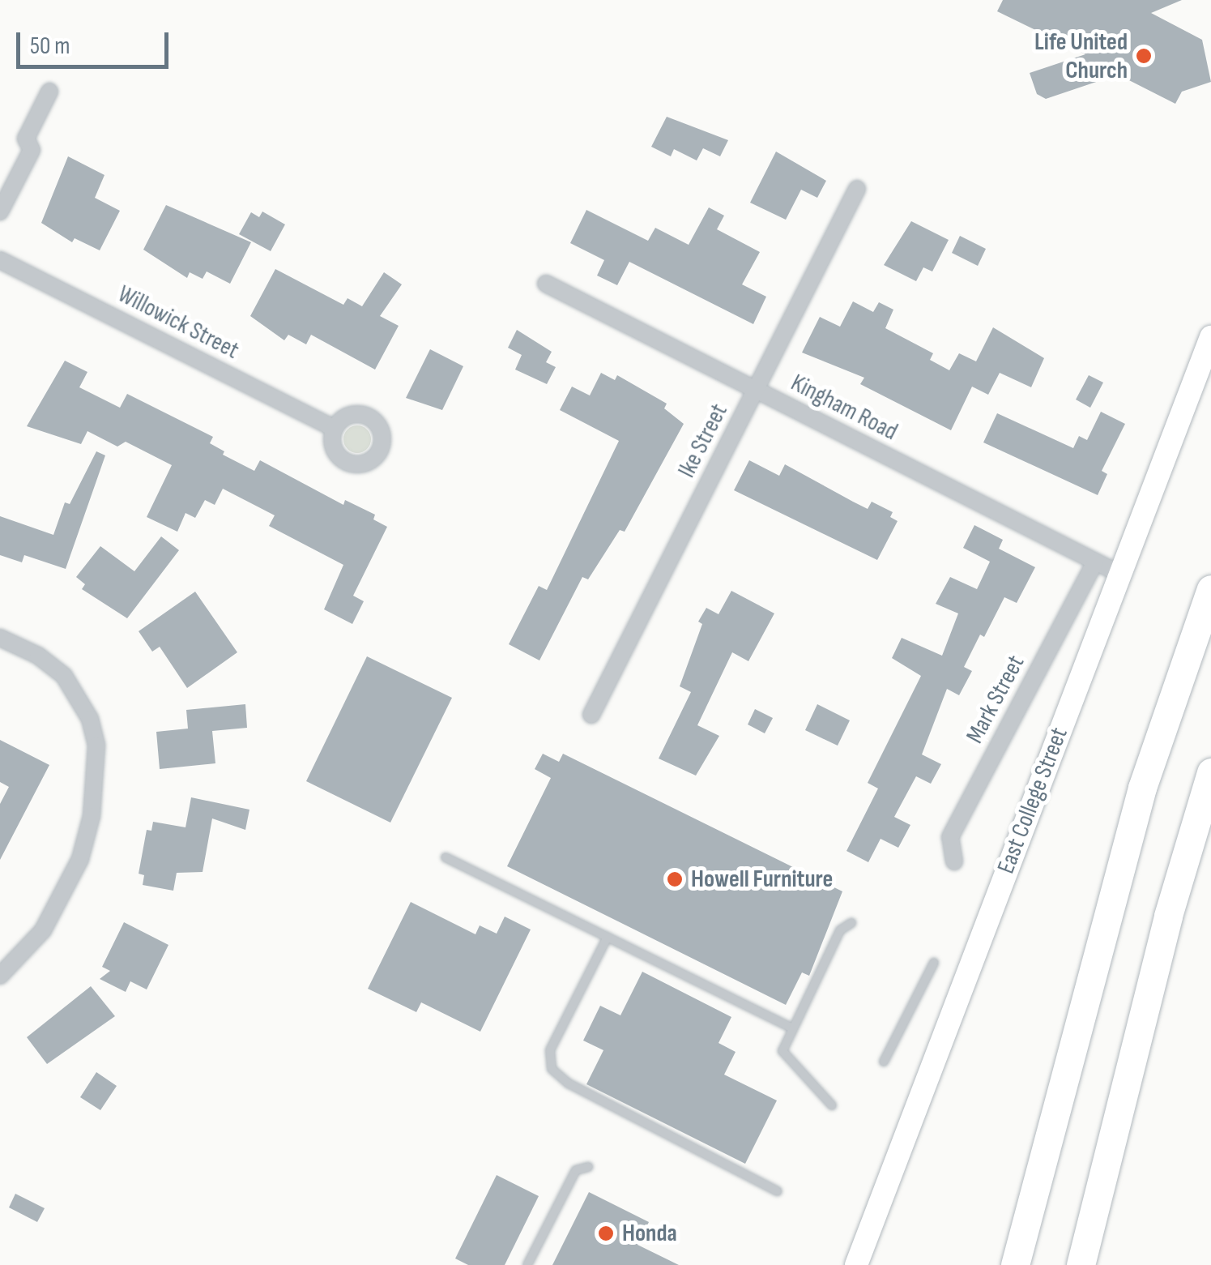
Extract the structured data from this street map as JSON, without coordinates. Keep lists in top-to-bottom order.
{
  "streets": {
    "street": [
      "Willowick Street",
      "Kingham Road",
      "Ike Street",
      "Mark Street",
      "East College Street"
    ]
  },
  "crossings": [
    ["Kingham Road", "Ike Street"],
    ["Kingham Road", "Mark Street"],
    ["Kingham Road", "East College Street"]
  ],
  "places": ["Life United Church", "Howell Furniture", "Honda"],
  "scale_bar": "50 m"
}
